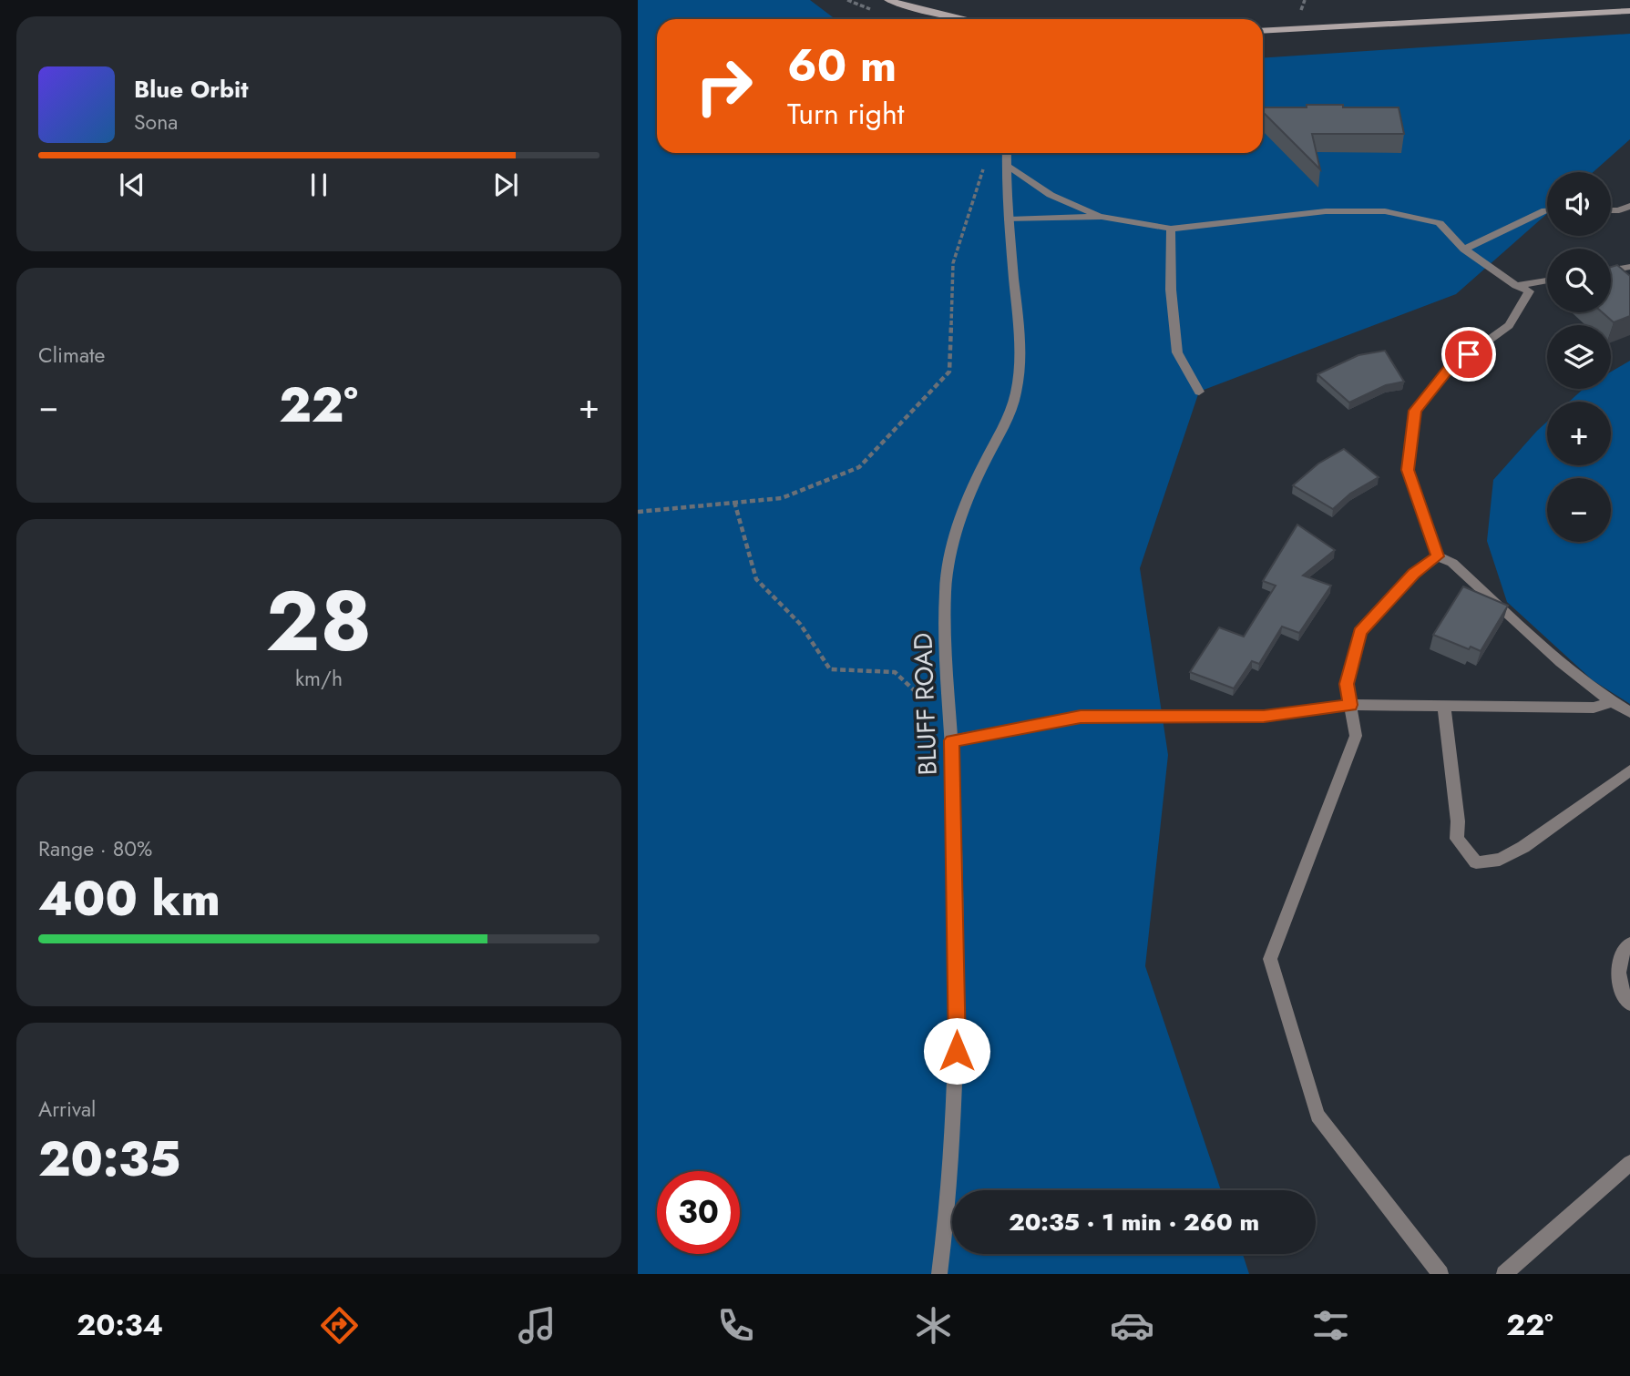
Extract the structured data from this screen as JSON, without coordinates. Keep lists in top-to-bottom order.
{
  "streets": {
    "street": ["BLUFF ROAD"]
  },
  "page": {
    "turn": ["60 m", "Turn right"],
    "song": ["Blue Orbit", "Sona"],
    "map_buttons": ["+", "−"],
    "tile": [
      "Climate",
      ["28", "km/h"],
      ["Range · 80%", "400 km"],
      ["Arrival", "20:35"]
    ],
    "heat": ["−", "22°", "+"],
    "limit": "30",
    "trip": "20:35 · 1 min · 260 m",
    "tabs": ["20:34", "22°"]
  }
}
